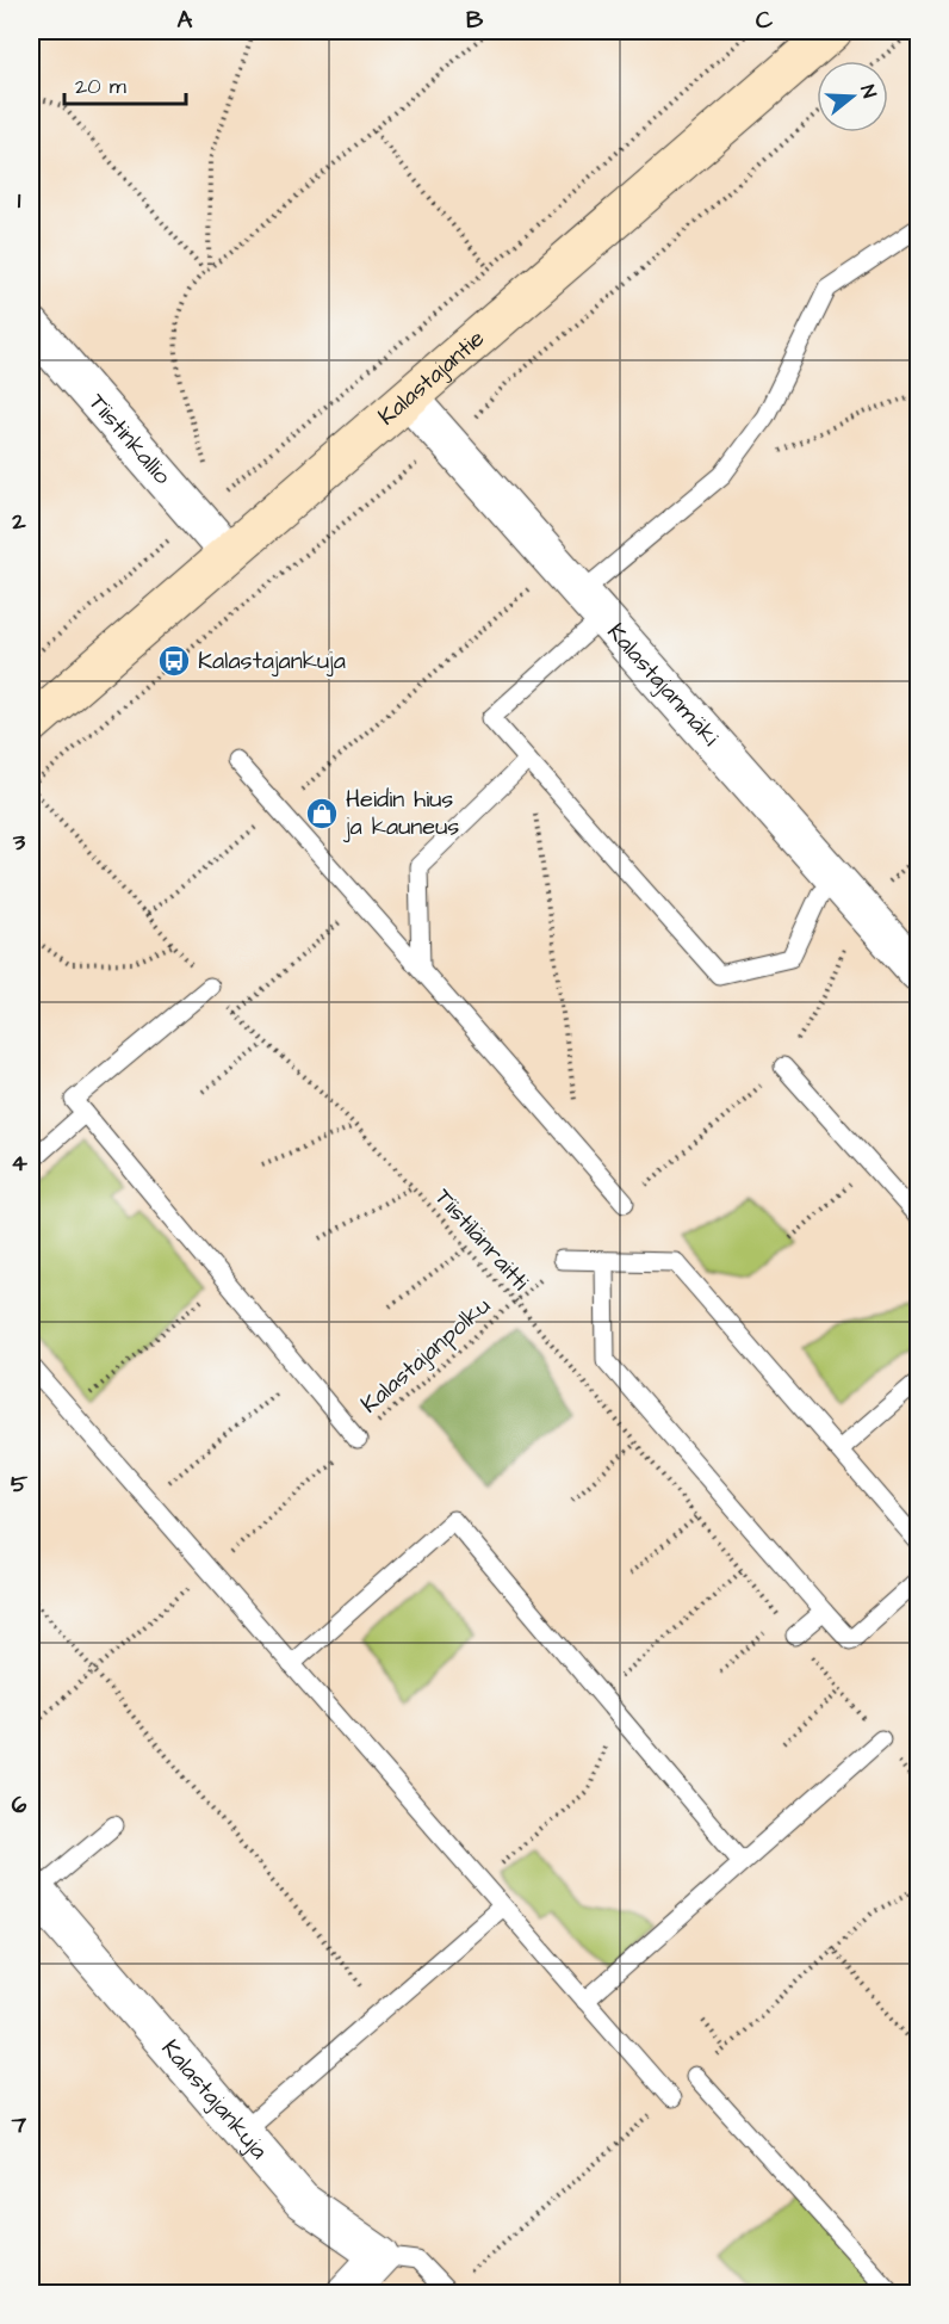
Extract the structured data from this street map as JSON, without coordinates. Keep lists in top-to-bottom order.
{
  "streets": {
    "main road": ["Kalastajantie"],
    "street": ["Tiistinkallio", "Kalastajanmäki", "Kalastajankuja"],
    "path": ["Tiistilänraitti", "Kalastajanpolku"]
  },
  "crossings": [
    ["Kalastajantie", "Tiistinkallio"],
    ["Kalastajantie", "Kalastajanmäki"],
    ["Tiistilänraitti", "Kalastajanpolku"]
  ],
  "places": {
    "bus stop": ["Kalastajankuja"],
    "shop": ["Heidin hius ja kauneus"]
  },
  "scale_bar": "20 m",
  "north": "right",
  "grid": {
    "columns": ["A", "B", "C"],
    "rows": [
      "1",
      "2",
      "3",
      "4",
      "5",
      "6",
      "7"
    ]
  }
}
